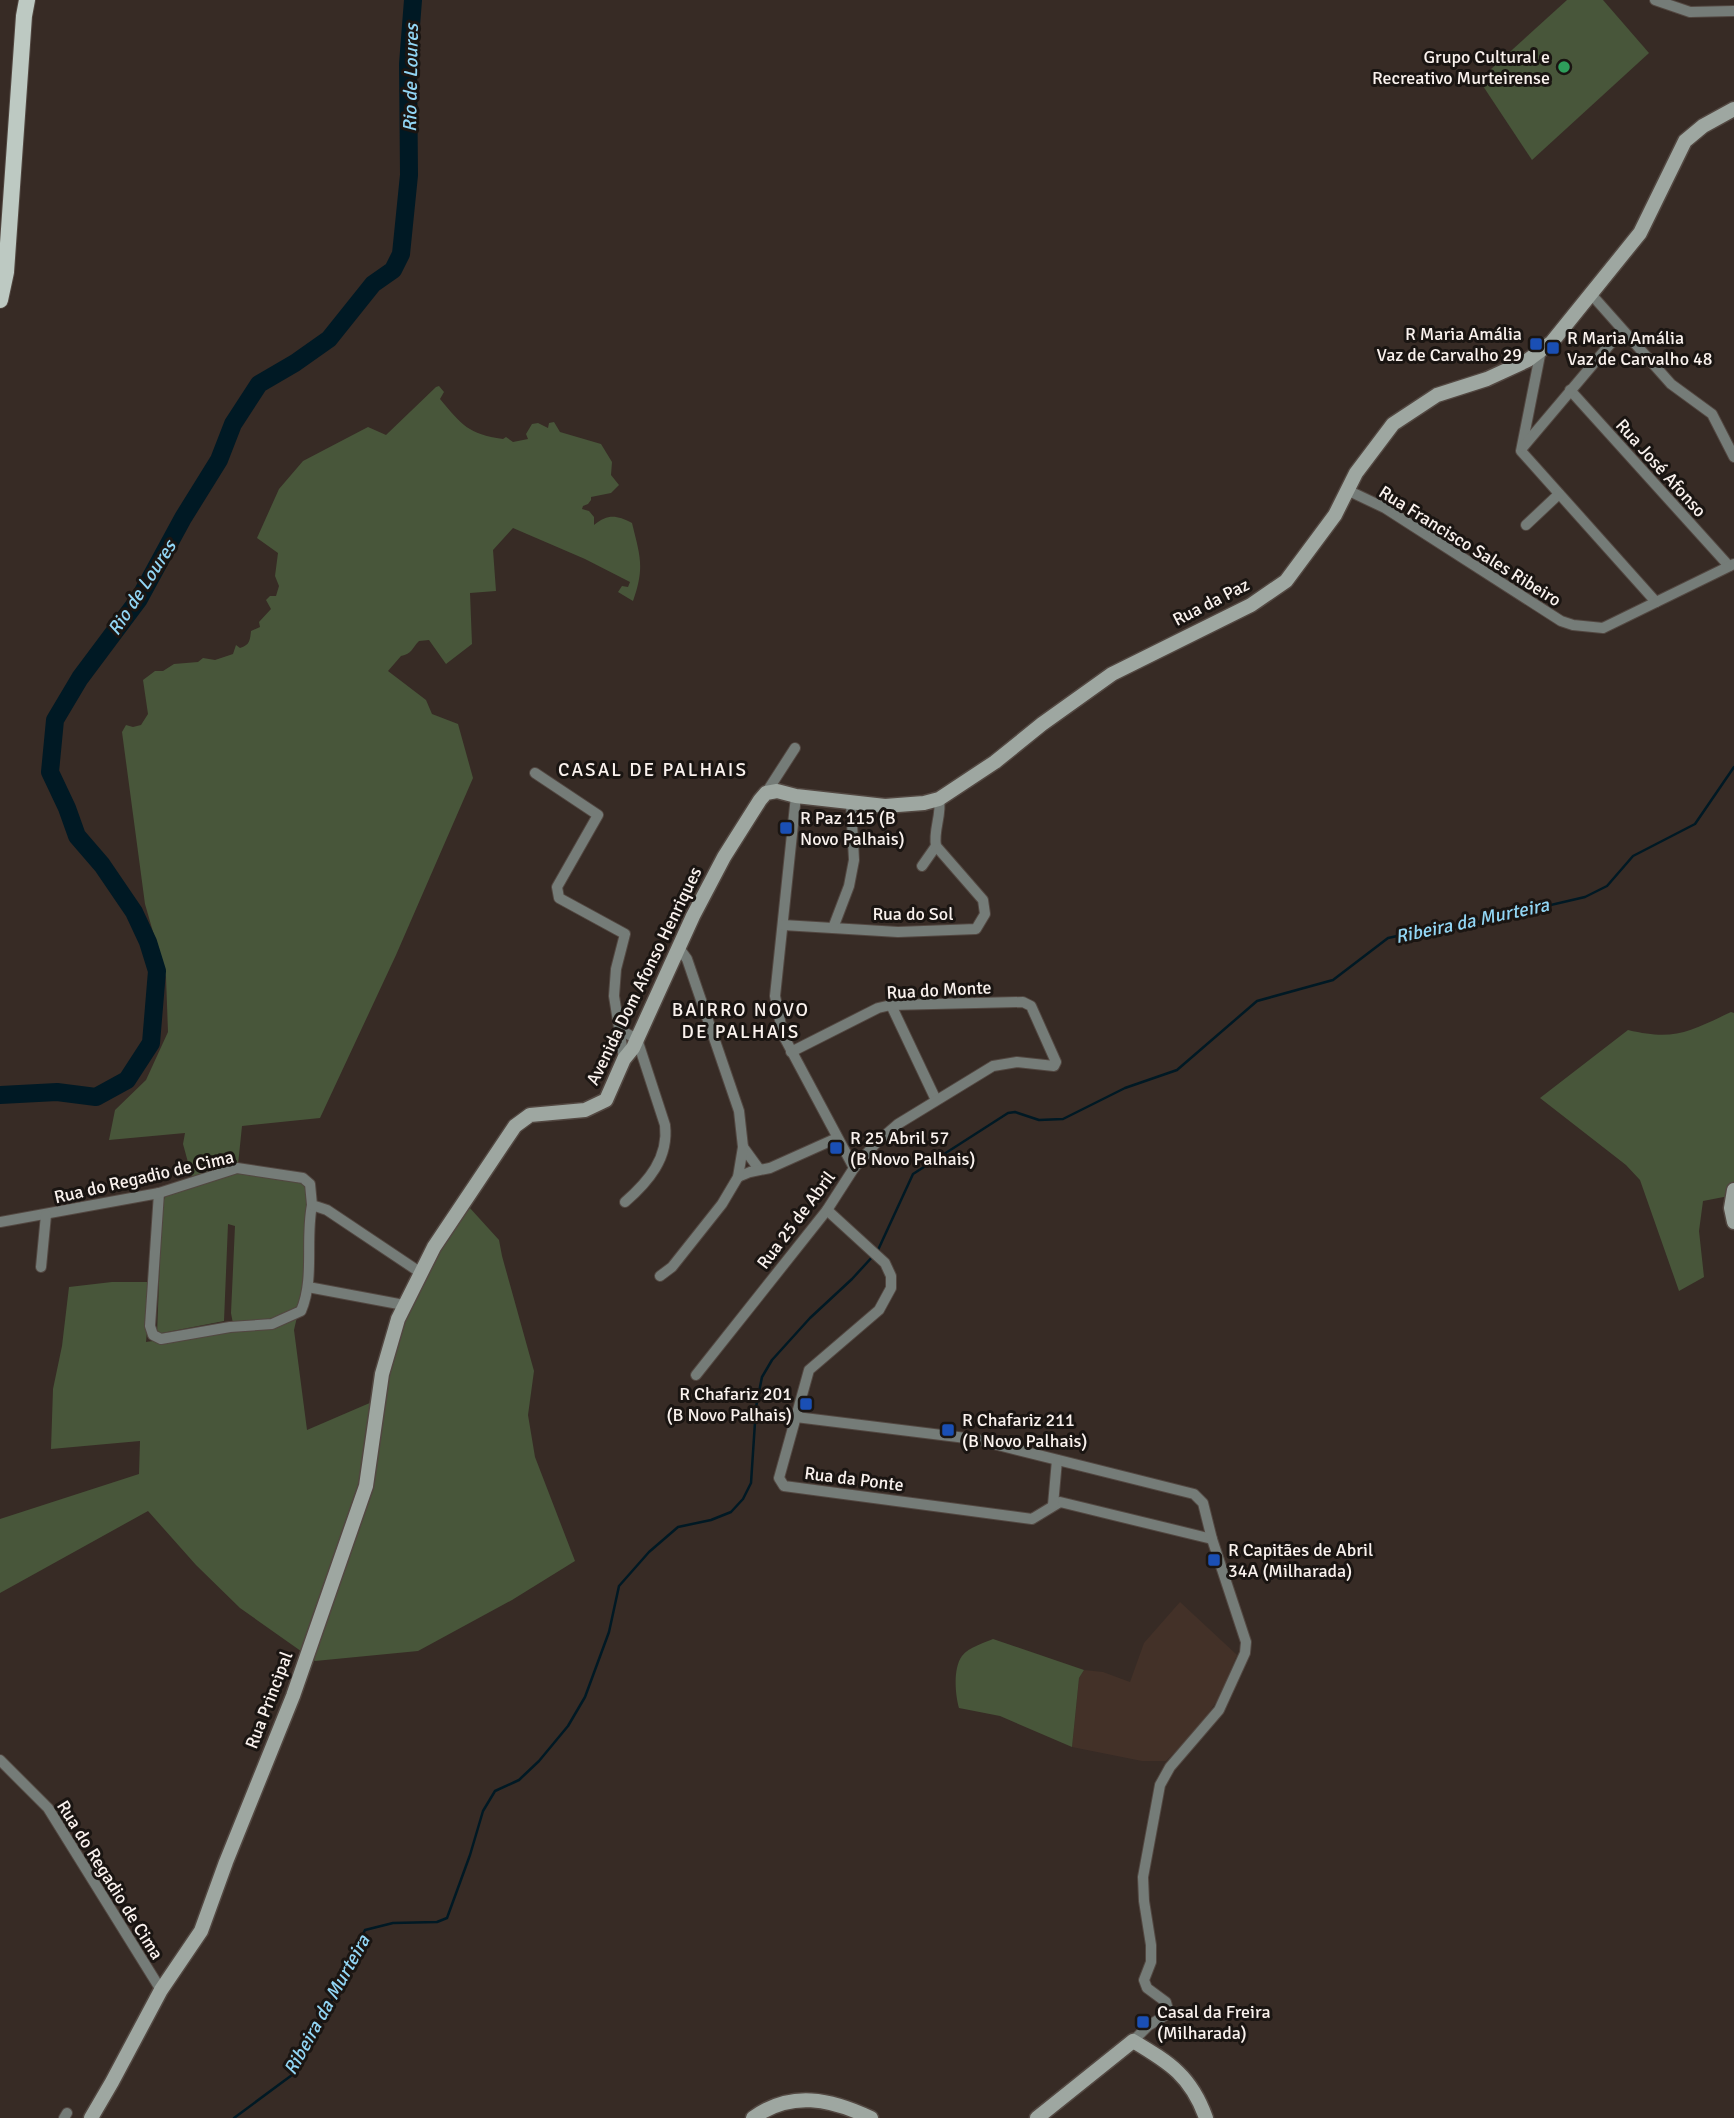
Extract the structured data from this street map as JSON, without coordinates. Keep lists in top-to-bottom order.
{
  "streets": {
    "street": [
      "Rua José Afonso",
      "Rua Francisco Sales Ribeiro",
      "Rua da Paz",
      "Rua do Sol",
      "Avenida Dom Afonso Henriques",
      "Rua do Monte",
      "Rua do Regadio de Cima",
      "Rua 25 de Abril",
      "Rua da Ponte",
      "Rua Principal"
    ]
  },
  "crossings": [
    ["Rua José Afonso", "Rua Francisco Sales Ribeiro"],
    ["Rua Francisco Sales Ribeiro", "Rua da Paz"],
    ["Rua da Paz", "Avenida Dom Afonso Henriques"],
    ["Avenida Dom Afonso Henriques", "Rua Principal"],
    ["Rua do Monte", "Rua 25 de Abril"],
    ["Rua do Regadio de Cima", "Rua Principal"],
    ["Rua 25 de Abril", "Rua da Ponte"]
  ],
  "districts": ["CASAL DE PALHAIS", "BAIRRO NOVO DE PALHAIS"],
  "water": ["Rio de Loures", "Ribeira da Murteira"],
  "places": {
    "other": ["Grupo Cultural e Recreativo Murteirense"],
    "transit": [
      "R Maria Amália Vaz de Carvalho 29",
      "R Maria Amália Vaz de Carvalho 48",
      "R Paz 115 (B Novo Palhais)",
      "R 25 Abril 57 (B Novo Palhais)",
      "R Chafariz 201 (B Novo Palhais)",
      "R Chafariz 211 (B Novo Palhais)",
      "R Capitães de Abril 34A (Milharada)",
      "Casal da Freira (Milharada)"
    ]
  }
}
